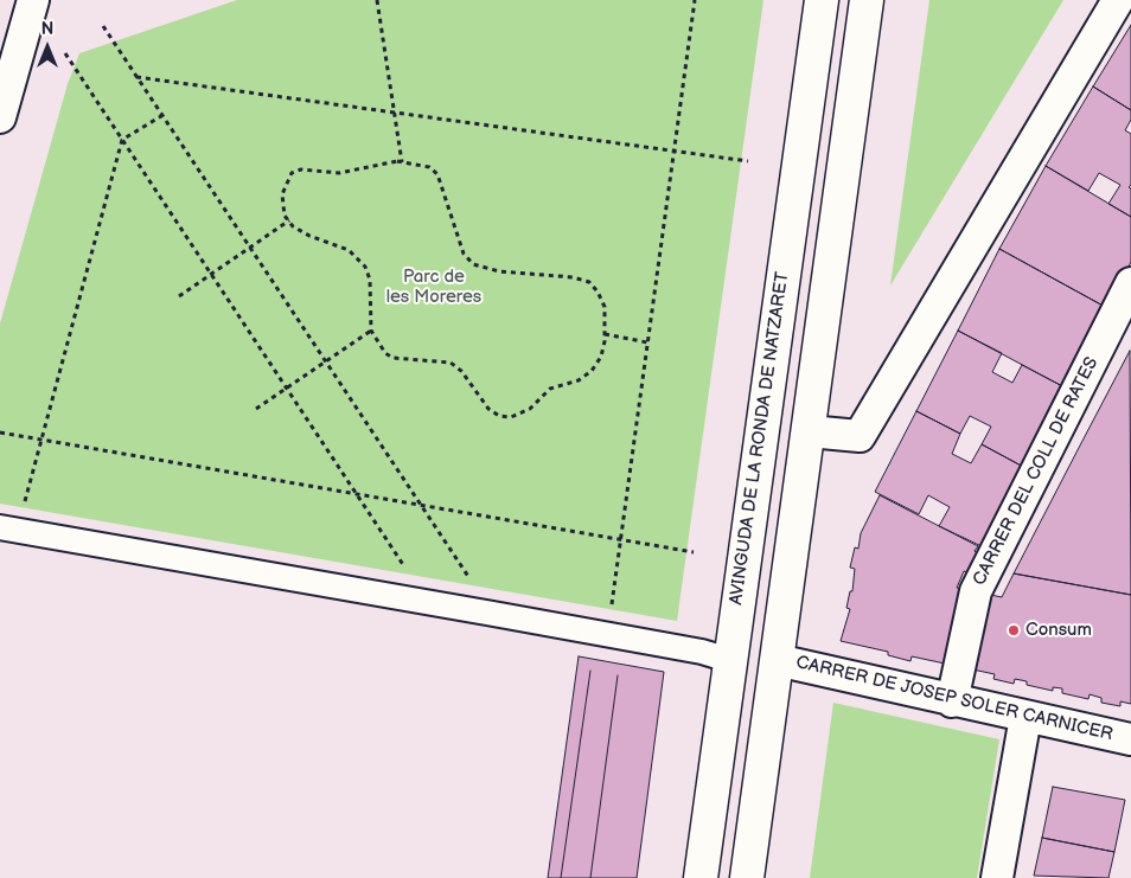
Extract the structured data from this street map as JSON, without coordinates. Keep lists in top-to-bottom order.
{
  "streets": {
    "street": ["AVINGUDA DE LA RONDA DE NATZARET", "CARRER DEL COLL DE RATES", "CARRER DE JOSEP SOLER CARNICER"]
  },
  "crossings": [
    ["CARRER DEL COLL DE RATES", "CARRER DE JOSEP SOLER CARNICER"]
  ],
  "parks": ["Parc de les Moreres"],
  "places": ["Consum"],
  "north": "top"
}
